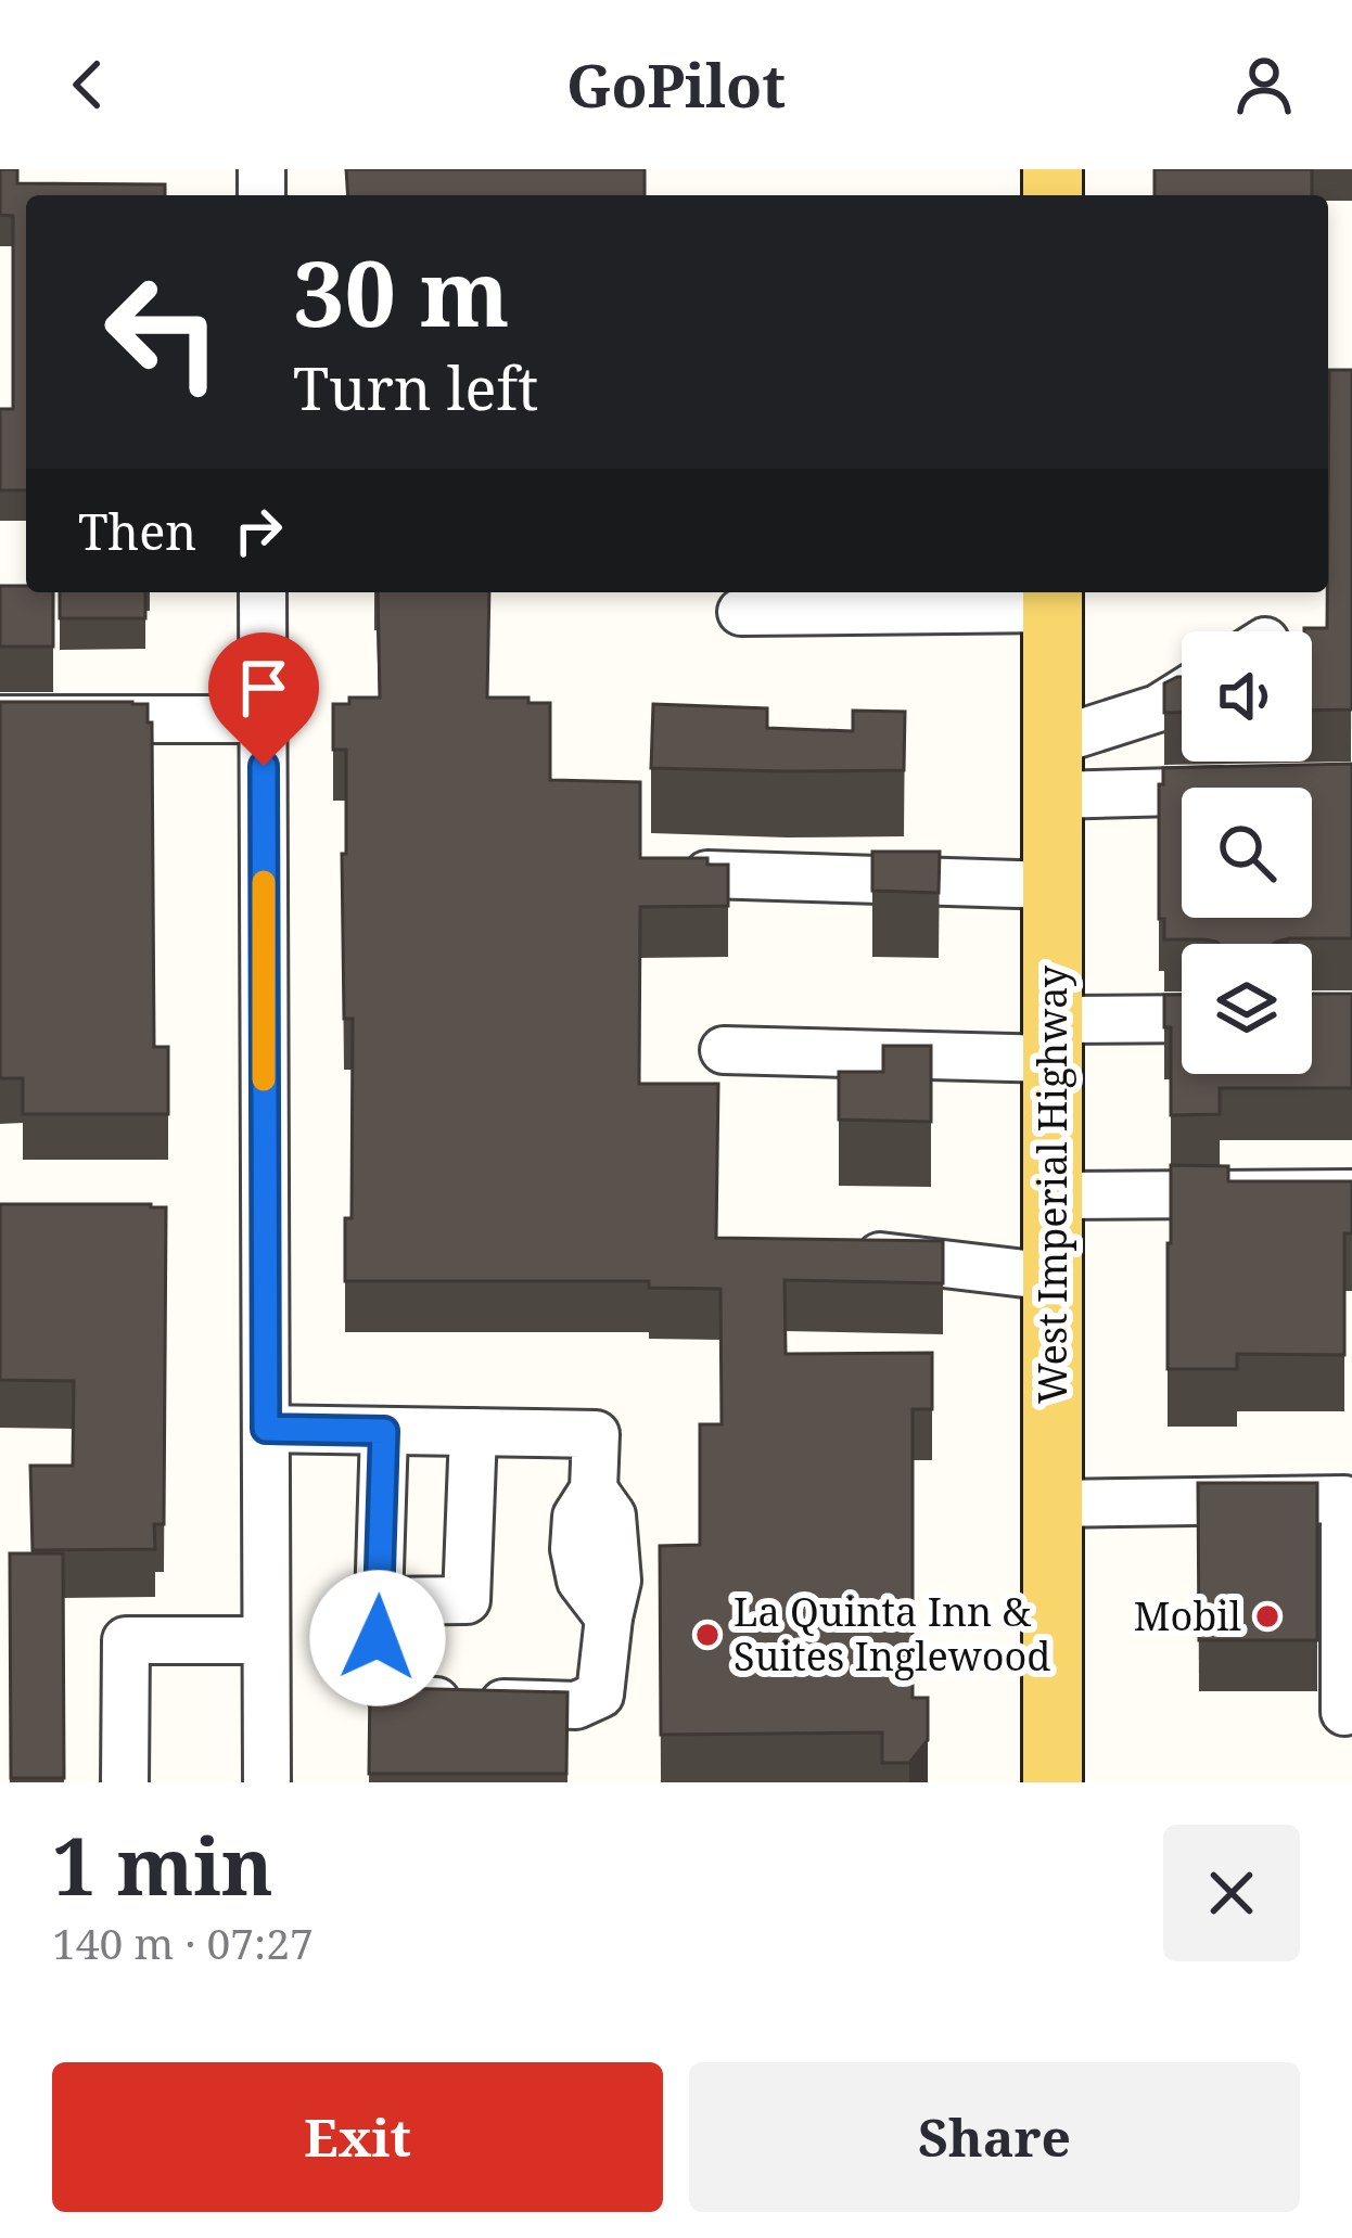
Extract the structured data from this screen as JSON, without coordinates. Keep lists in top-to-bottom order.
{
  "streets": {
    "main road": ["West Imperial Highway"]
  },
  "places": ["Mobil", "La Quinta Inn & Suites Inglewood"],
  "page": {
    "header": "GoPilot",
    "turn": ["30 m", "Turn left"],
    "then": "Then",
    "heading": ["1 min", "140 m · 07:27"],
    "buttons": ["Exit", "Share"]
  }
}
